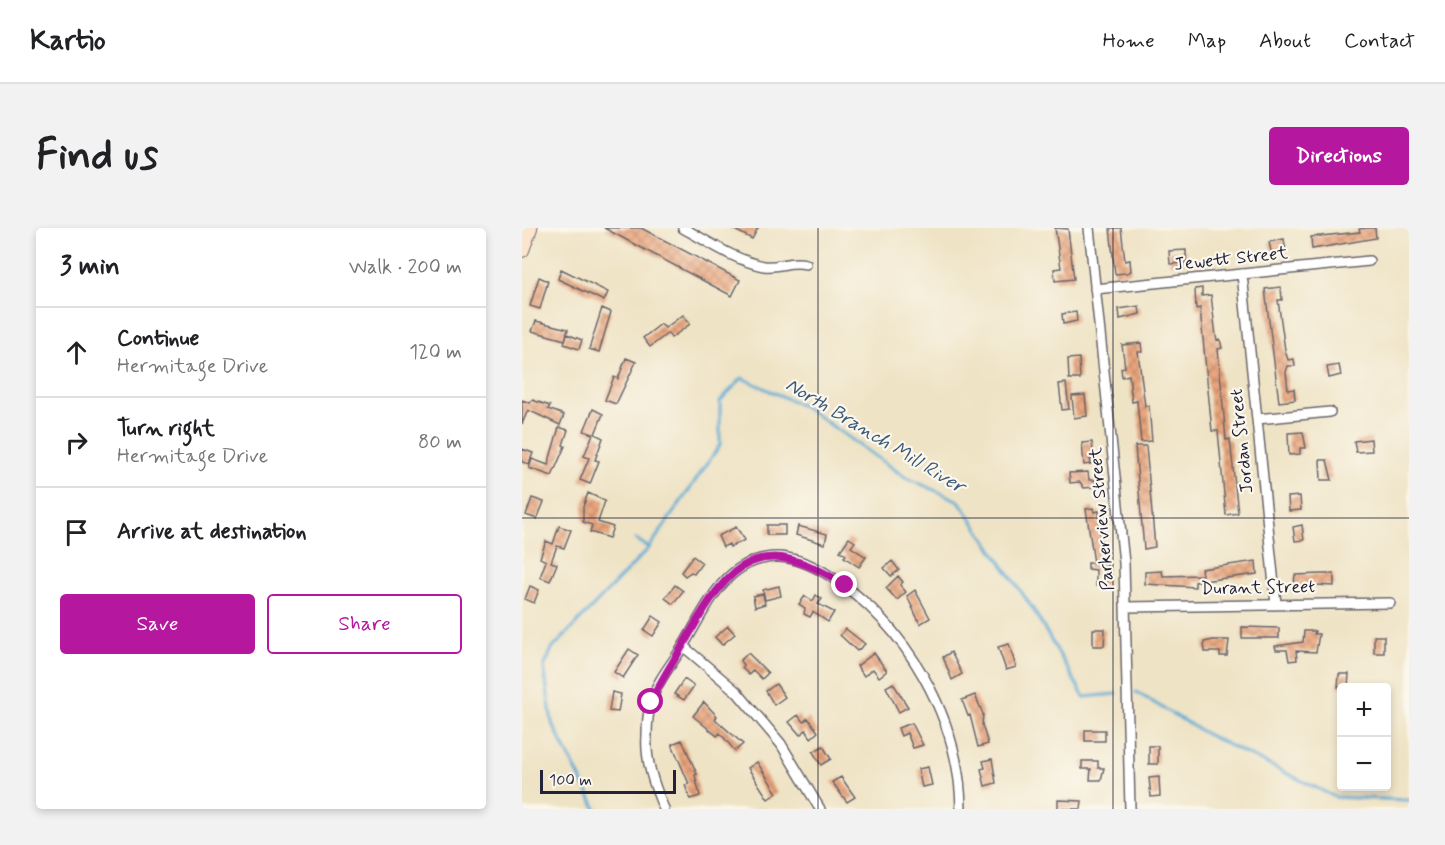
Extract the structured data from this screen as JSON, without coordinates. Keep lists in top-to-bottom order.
{
  "streets": {
    "street": [
      "Jewett Street",
      "Jordan Street",
      "Parkerview Street",
      "Durant Street"
    ]
  },
  "crossings": [
    ["Jewett Street", "Jordan Street"],
    ["Jewett Street", "Parkerview Street"],
    ["Jordan Street", "Durant Street"],
    ["Parkerview Street", "Durant Street"]
  ],
  "water": ["North Branch Mill River"],
  "scale_bar": "100 m",
  "page": {
    "header": "Kartio",
    "nav": [
      "Home",
      "Map",
      "About",
      "Contact"
    ],
    "buttons": [
      "Directions",
      ["Save", "Share"]
    ],
    "title": "Find us",
    "heading": ["3 min", "Walk · 200 m"],
    "list": [
      ["Continue", "Hermitage Drive", "120 m"],
      ["Turn right", "Hermitage Drive", "80 m"],
      "Arrive at destination"
    ],
    "map_buttons": ["+", "−"],
    "scale": "100 m"
  }
}
